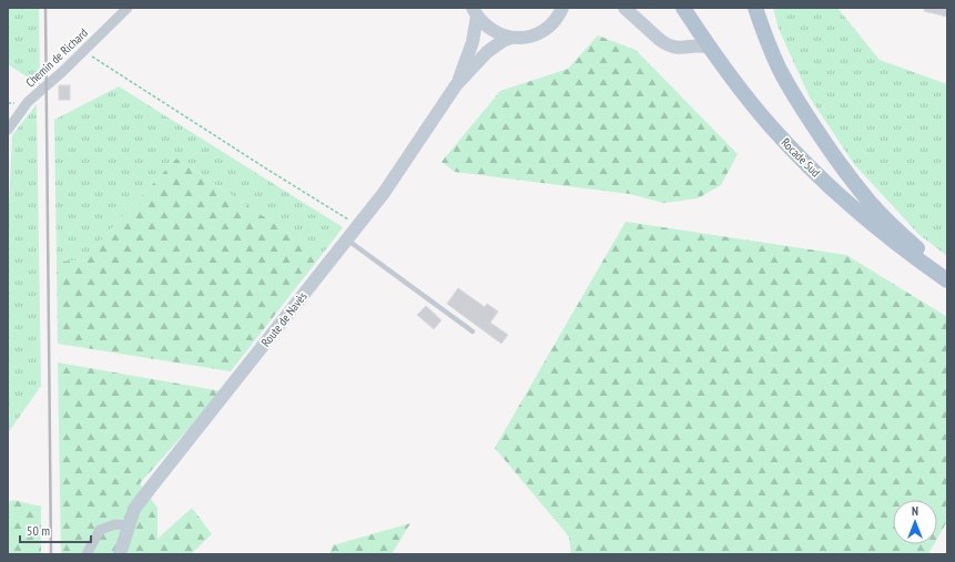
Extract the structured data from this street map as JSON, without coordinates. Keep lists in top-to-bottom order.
{
  "streets": {
    "main road": ["Rocade Sud", "Route de Navès"],
    "street": ["Chemin de Richard"]
  },
  "scale_bar": "50 m",
  "north": "top"
}
